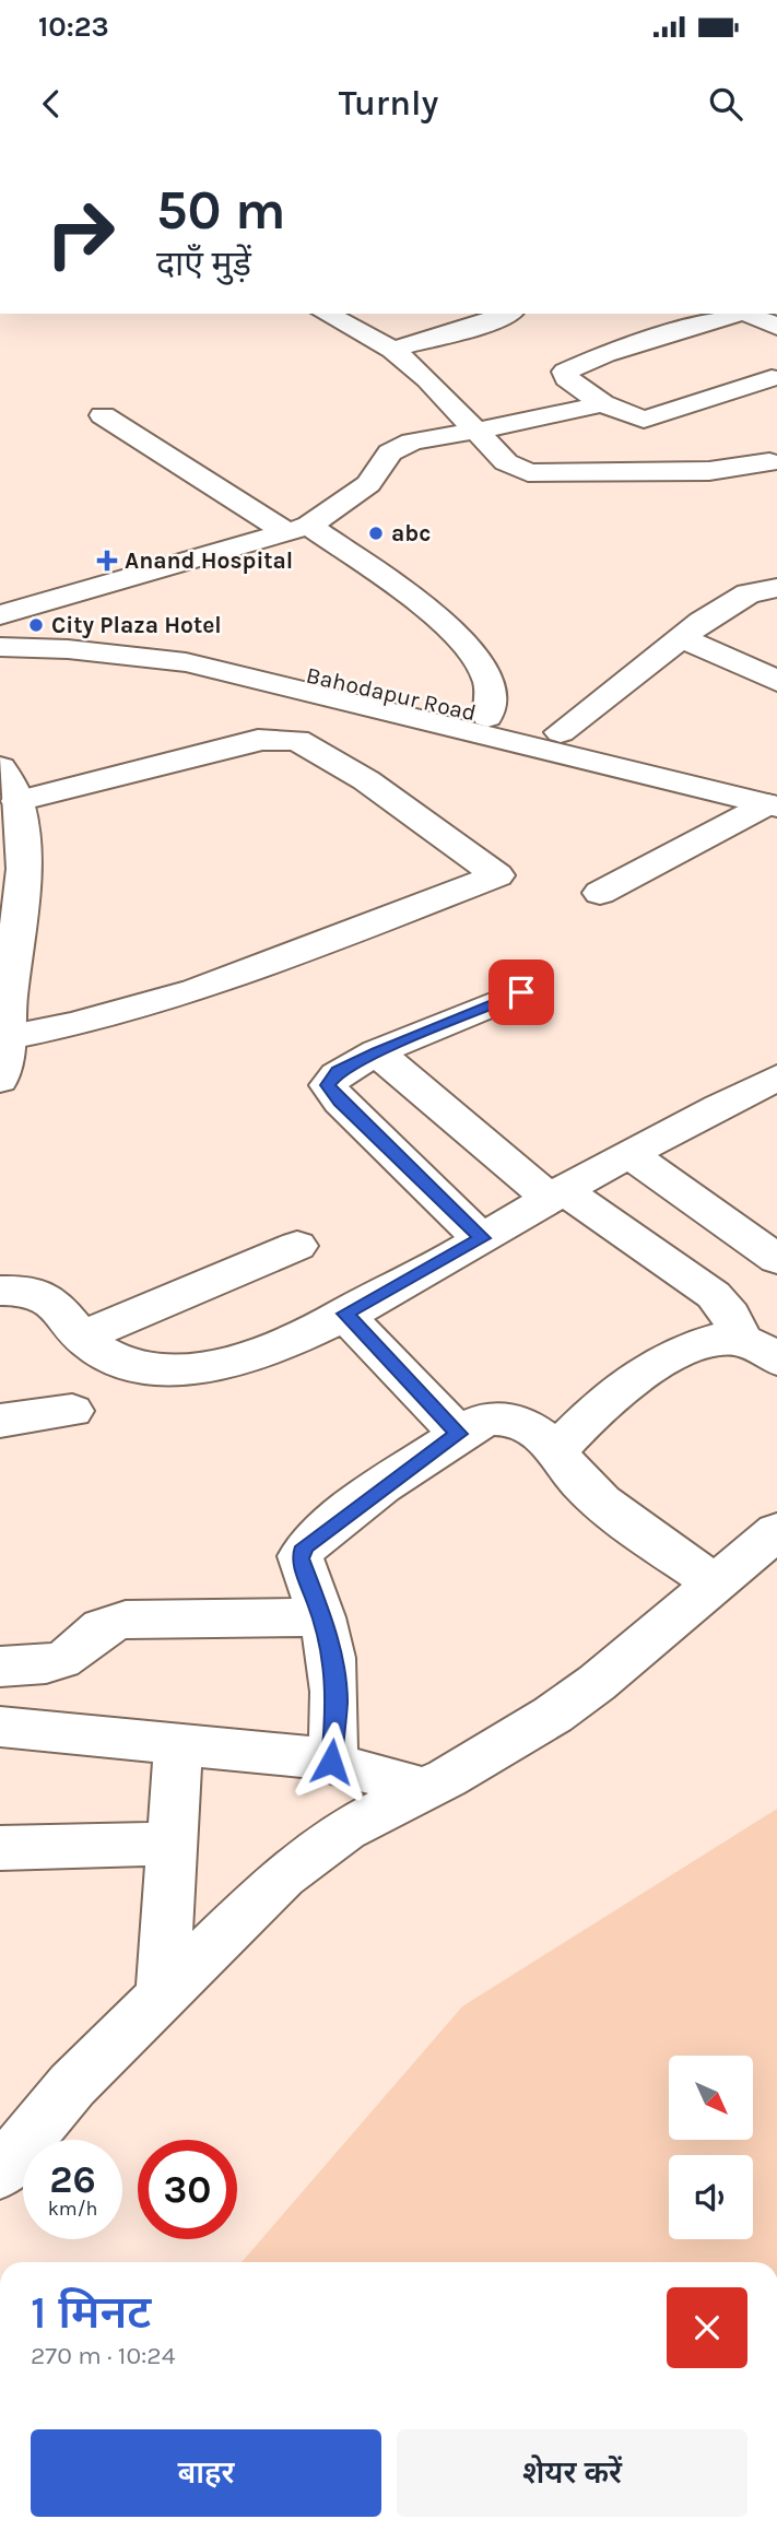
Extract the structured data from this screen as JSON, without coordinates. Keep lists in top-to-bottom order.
{
  "streets": {
    "street": ["Bahodapur Road"]
  },
  "places": {
    "other": ["abc", "City Plaza Hotel"],
    "health": ["Anand Hospital"]
  },
  "north": "bottom right",
  "page": {
    "status": "10:23",
    "header": "Turnly",
    "turn": ["50 m", "दाएँ मुड़ें"],
    "speed": "26 km/h",
    "limit": "30",
    "heading": ["1 मिनट", "270 m · 10:24"],
    "buttons": ["बाहर", "शेयर करें"]
  }
}
